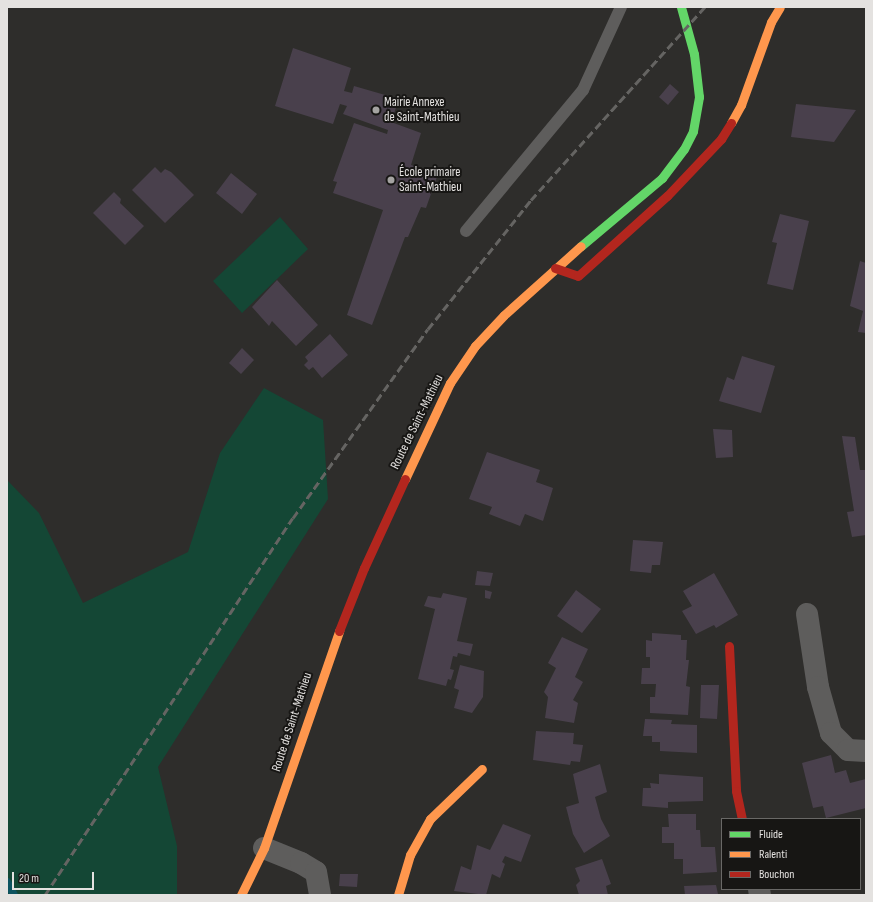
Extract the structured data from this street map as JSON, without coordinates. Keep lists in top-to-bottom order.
{
  "streets": {
    "street": ["Route de Saint-Mathieu"]
  },
  "places": ["Mairie Annexe de Saint-Mathieu", "École primaire Saint-Mathieu"],
  "legend": ["Fluide", "Ralenti", "Bouchon"],
  "scale_bar": "20 m"
}
